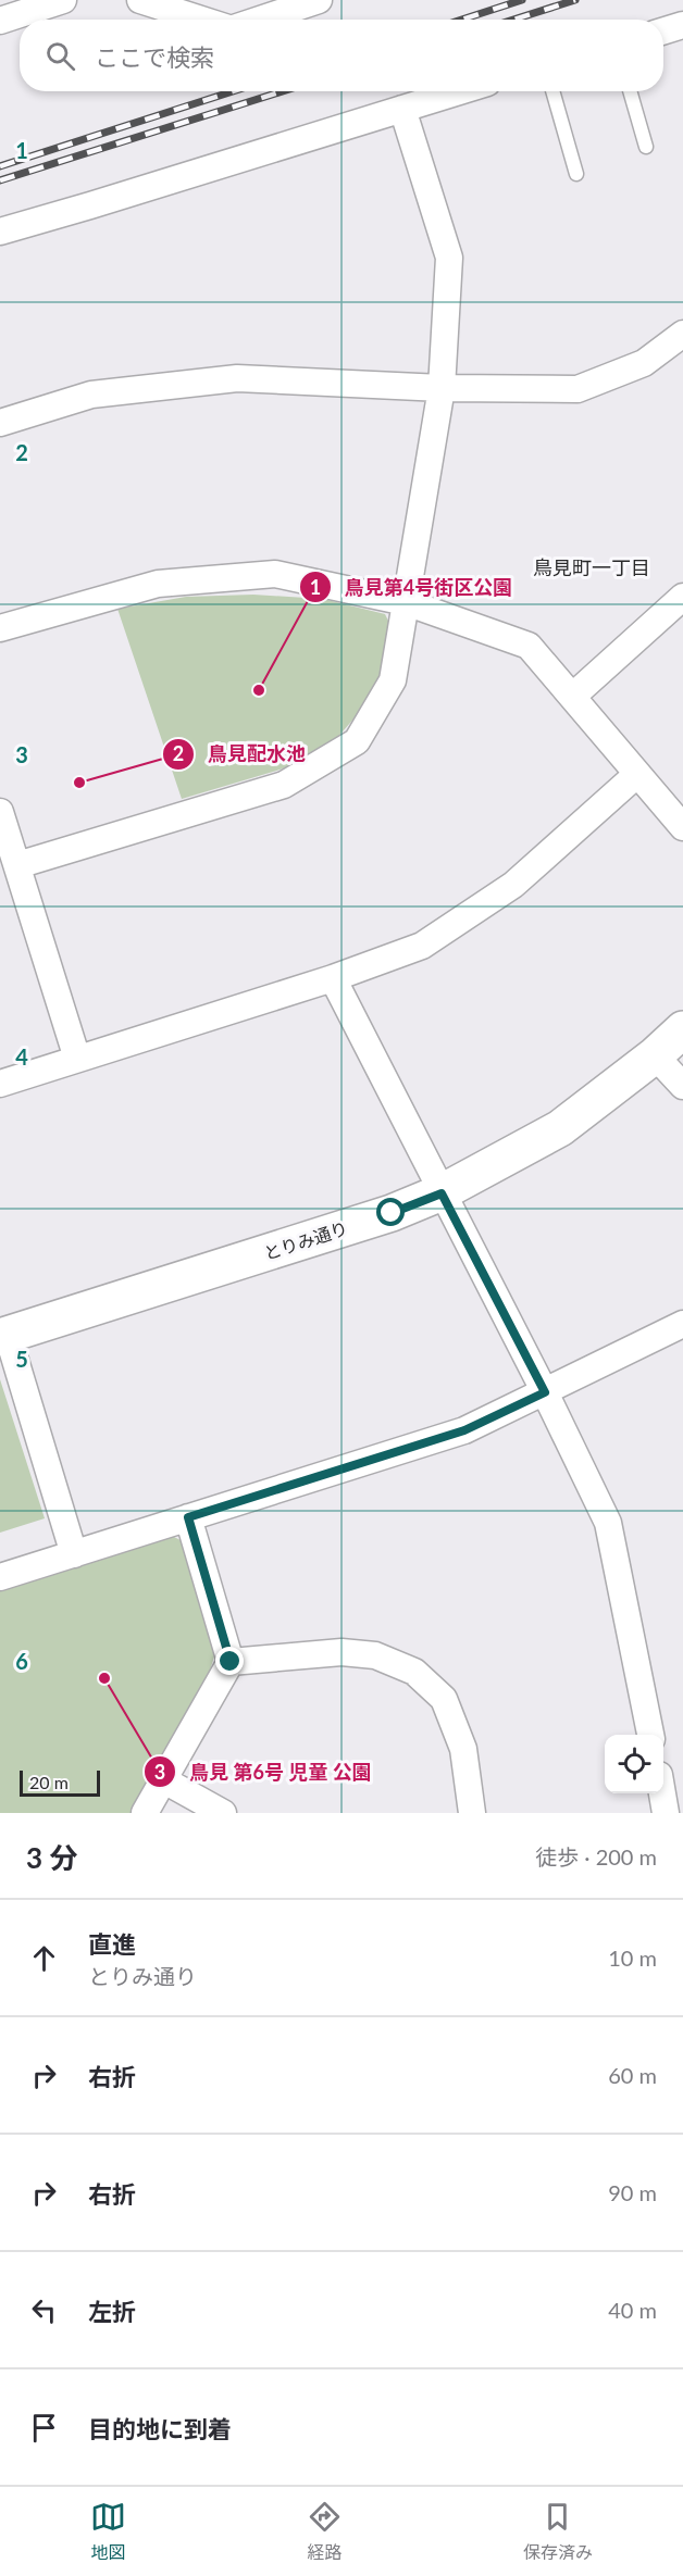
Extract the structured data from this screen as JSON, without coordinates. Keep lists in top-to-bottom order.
{
  "streets": {
    "street": ["とりみ通り"]
  },
  "districts": ["鳥見町一丁目"],
  "places": ["鳥見第4号街区公園", "鳥見配水池", "鳥見 第6号 児童 公園"],
  "scale_bar": "20 m",
  "page": {
    "search": "ここで検索",
    "scale": "20 m",
    "heading": ["3 分", "徒歩 · 200 m"],
    "list": [
      ["直進", "とりみ通り", "10 m"],
      ["右折", "60 m"],
      ["右折", "90 m"],
      ["左折", "40 m"],
      "目的地に到着"
    ],
    "nav": ["地図", "経路", "保存済み"]
  },
  "grid": {
    "rows": [
      "1",
      "2",
      "3",
      "4",
      "5",
      "6"
    ]
  }
}
